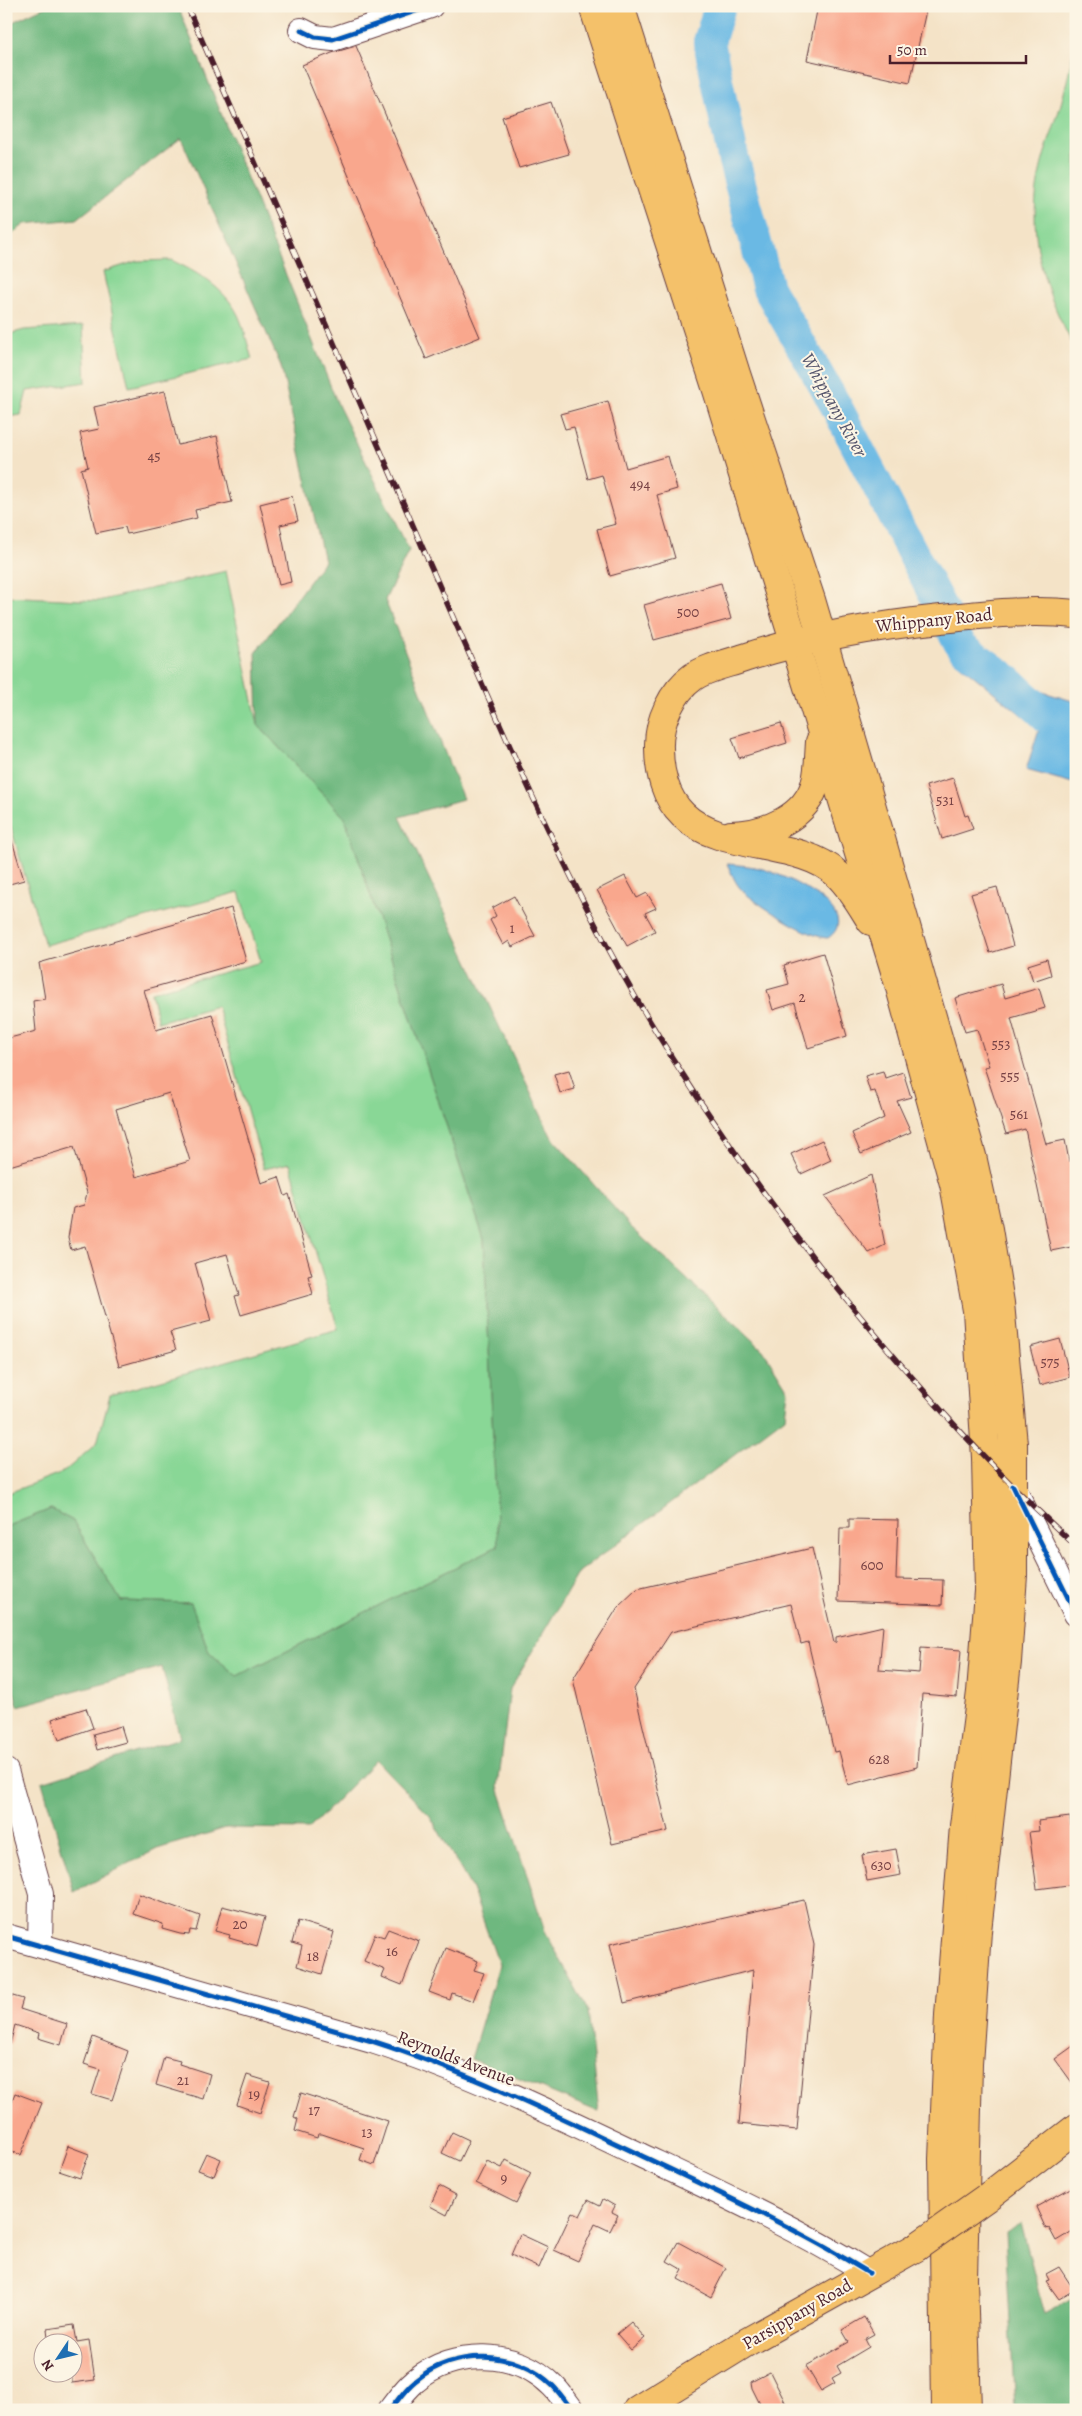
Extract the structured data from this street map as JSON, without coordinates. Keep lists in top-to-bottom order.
{
  "streets": {
    "main road": ["Whippany Road", "Parsippany Road"],
    "street": ["Reynolds Avenue"]
  },
  "crossings": [
    ["Reynolds Avenue", "Parsippany Road"]
  ],
  "water": ["Whippany River"],
  "house_numbers": [
    "45",
    "494",
    "500",
    "531",
    "1",
    "2",
    "553",
    "555",
    "561",
    "575",
    "600",
    "628",
    "630",
    "20",
    "16",
    "18",
    "21",
    "19",
    "17",
    "13",
    "9"
  ],
  "scale_bar": "50 m",
  "north": "bottom left"
}
